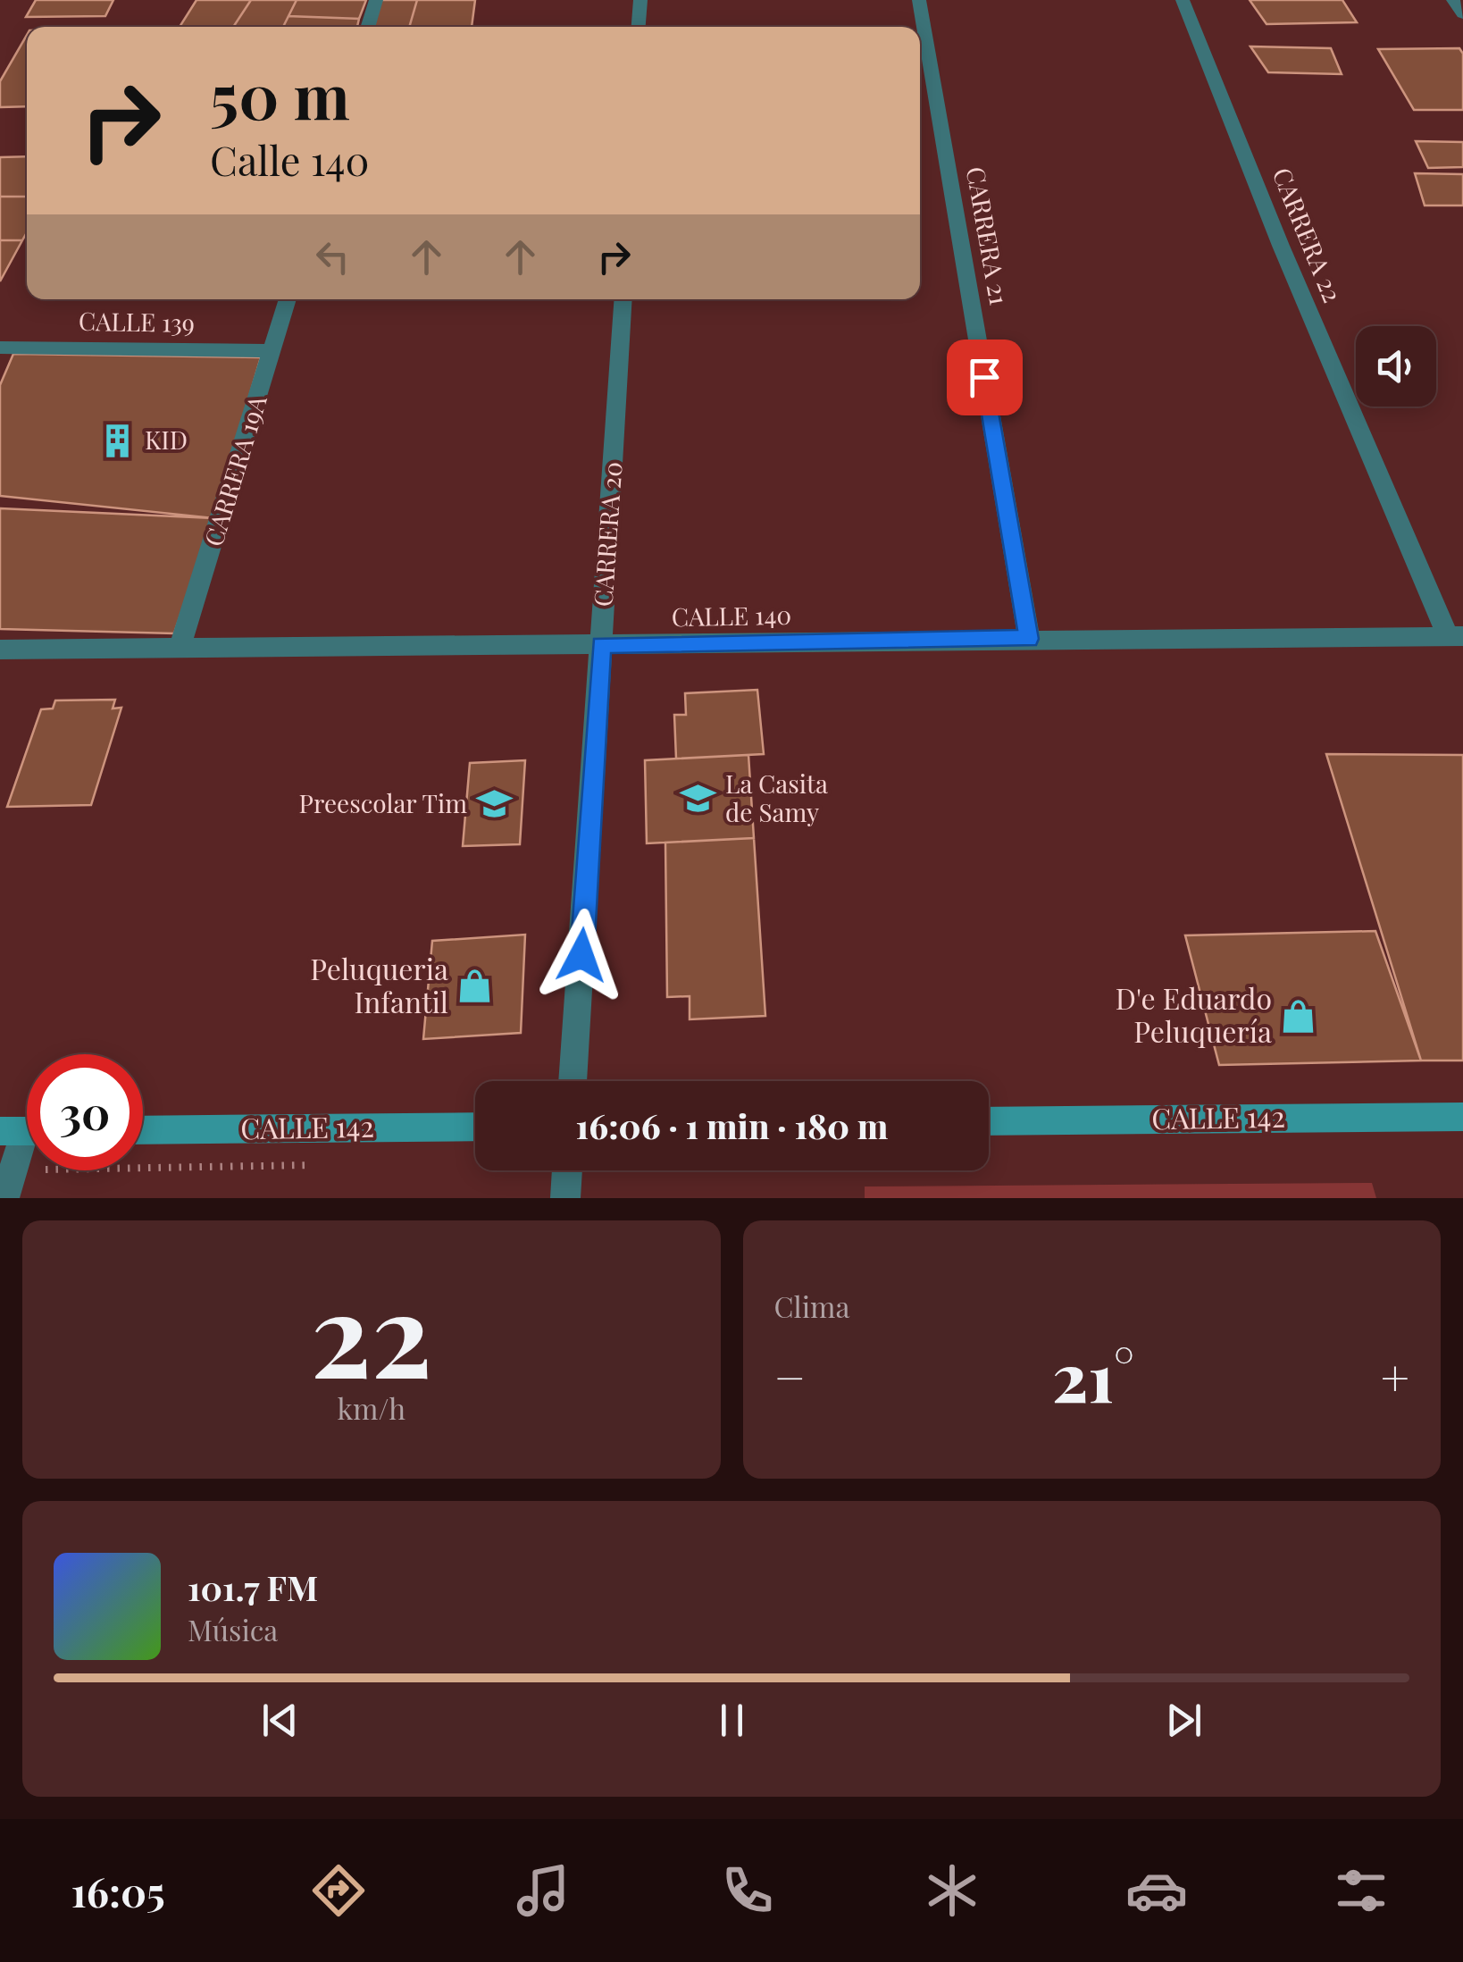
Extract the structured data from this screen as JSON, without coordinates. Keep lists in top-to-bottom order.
{
  "streets": {
    "main road": ["CALLE 142"],
    "street": [
      "CARRERA 22",
      "CARRERA 21",
      "CALLE 139",
      "CARRERA 19A",
      "CARRERA 20",
      "CALLE 140"
    ]
  },
  "crossings": [
    ["CARRERA 22", "CALLE 140"],
    ["CARRERA 21", "CALLE 140"],
    ["CALLE 139", "CARRERA 19A"],
    ["CARRERA 19A", "CALLE 140"],
    ["CARRERA 20", "CALLE 140"]
  ],
  "places": {
    "building": ["KID"],
    "school or university": ["La Casita de Samy", "Preescolar Tim"],
    "shop": ["Peluqueria Infantil", "D'e Eduardo Peluquería"]
  },
  "page": {
    "turn": ["50 m", "Calle 140"],
    "limit": "30",
    "trip": "16:06 · 1 min · 180 m",
    "tile": [
      ["22", "km/h"],
      "Clima"
    ],
    "heat": ["−", "21°", "+"],
    "song": ["101.7 FM", "Música"],
    "tabs": "16:05"
  }
}
